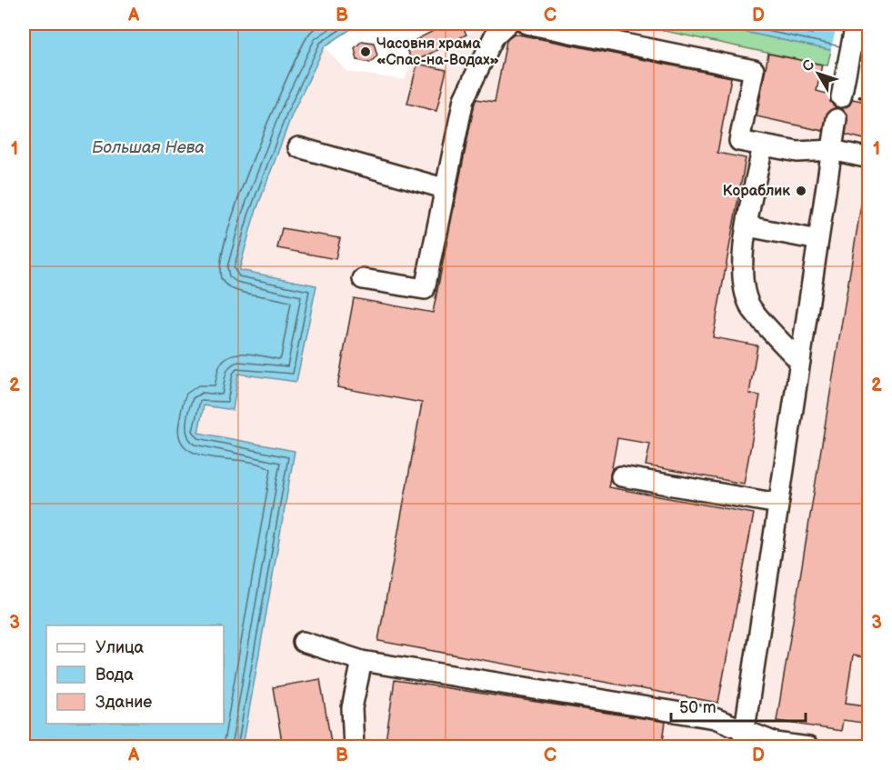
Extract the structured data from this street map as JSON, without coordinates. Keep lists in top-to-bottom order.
{
  "water": ["Большая Нева"],
  "places": ["Часовня храма «Спас-на-Водах»", "Кораблик"],
  "legend": ["Улица", "Вода", "Здание"],
  "scale_bar": "50 m",
  "north": "top left",
  "grid": {
    "columns": [
      "A",
      "B",
      "C",
      "D"
    ],
    "rows": ["1", "2", "3"]
  }
}
